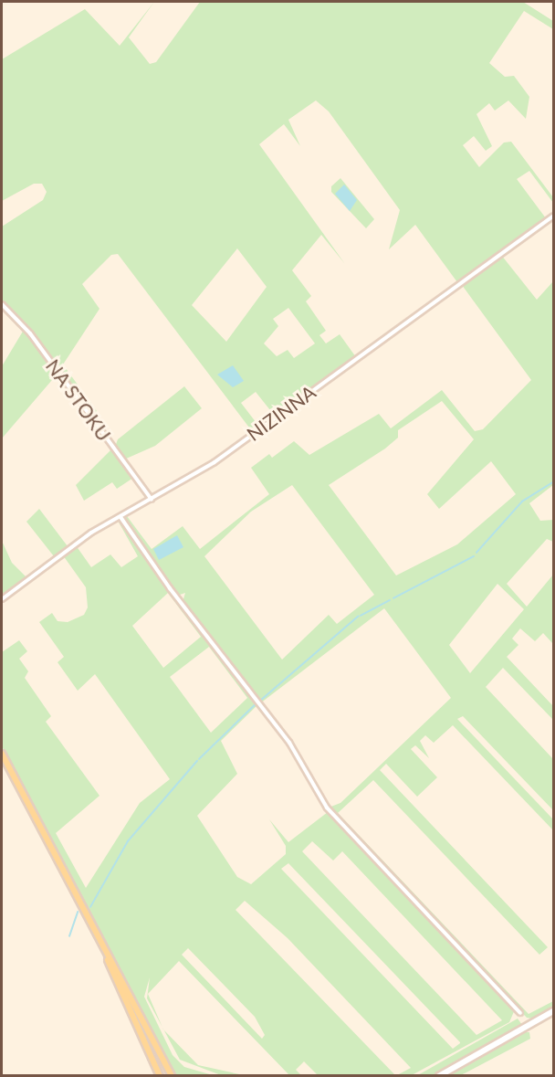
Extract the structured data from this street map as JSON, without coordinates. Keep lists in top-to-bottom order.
{
  "streets": {
    "street": ["NA STOKU", "NIZINNA"]
  },
  "crossings": [
    ["NA STOKU", "NIZINNA"]
  ]
}
